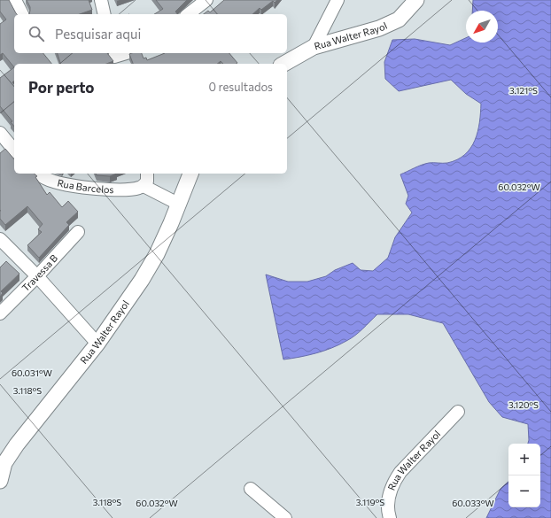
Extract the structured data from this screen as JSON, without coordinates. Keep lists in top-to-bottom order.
{
  "streets": {
    "street": ["Rua Walter Rayol", "Rua Barcelos", "Travessa B"]
  },
  "north": "bottom left",
  "page": {
    "search": "Pesquisar aqui",
    "heading": ["Por perto", "0 resultados"],
    "map_buttons": ["+", "−"]
  },
  "coordinates": [
    "3.121°S",
    "60.032°W",
    "60.031°W",
    "3.118°S",
    "3.120°S",
    "3.119°S",
    "60.033°W"
  ]
}
